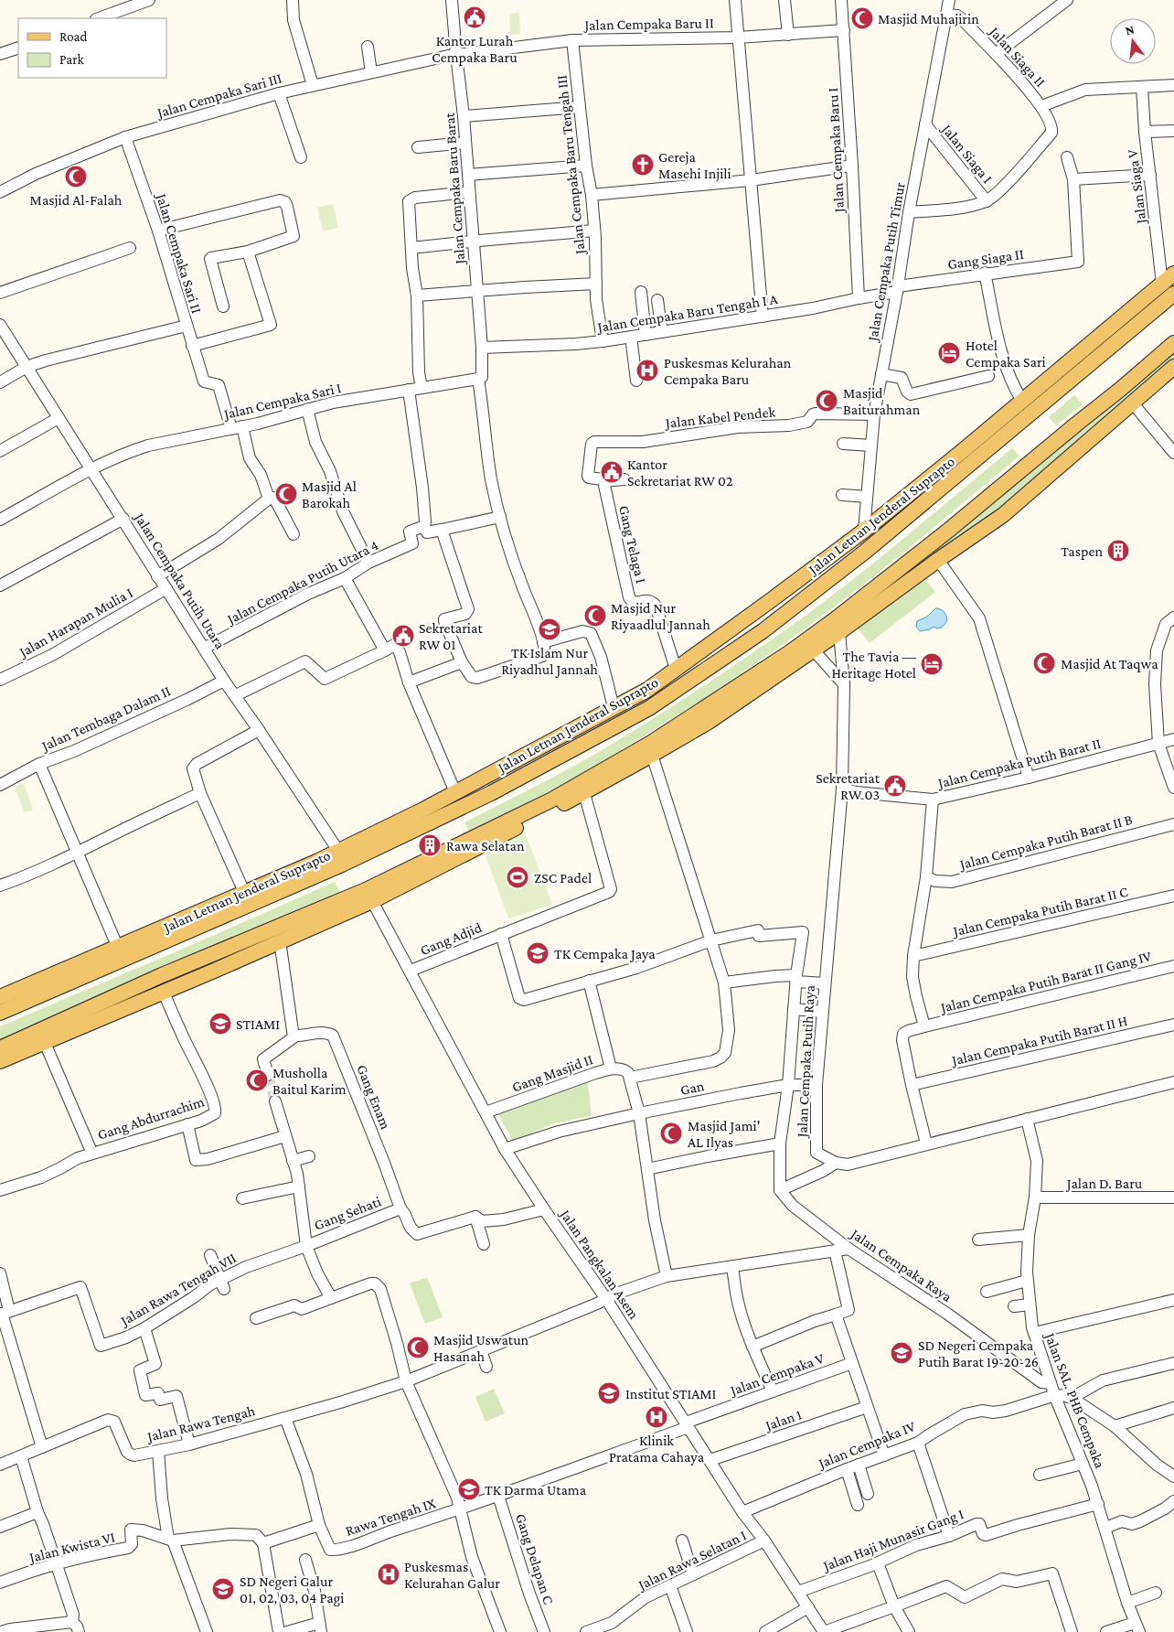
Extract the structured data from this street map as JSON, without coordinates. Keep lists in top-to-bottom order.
{
  "streets": {
    "main road": ["Jalan Letnan Jenderal Suprapto"],
    "street": [
      "Jalan Cempaka Baru II",
      "Jalan Siaga II",
      "Jalan Cempaka Sari III",
      "Jalan Cempaka Baru I",
      "Jalan Siaga I",
      "Jalan Cempaka Baru Tengah III",
      "Jalan Siaga V",
      "Jalan Cempaka Baru Barat",
      "Jalan Cempaka Sari II",
      "Gang Siaga II",
      "Jalan Cempaka Putih Timur",
      "Jalan Cempaka Baru Tengah I A",
      "Jalan Cempaka Sari I",
      "Jalan Kabel Pendek",
      "Gang Telaga I",
      "Jalan Cempaka Putih Utara",
      "Jalan Cempaka Putih Utara 4",
      "Jalan Harapan Mulia I",
      "Jalan Tembaga Dalam II",
      "Jalan Cempaka Putih Barat II",
      "Jalan Cempaka Putih Barat II B",
      "Jalan Cempaka Putih Barat II C",
      "Gang Adjid",
      "Jalan Cempaka Putih Barat II Gang IV",
      "Jalan Cempaka Putih Barat II H",
      "Jalan Cempaka Putih Raya",
      "Gang Masjid II",
      "Gan",
      "Gang Enam",
      "Gang Abdurrachim",
      "Jalan D. Baru",
      "Gang Sehati",
      "Jalan Pangkalan Asem",
      "Jalan Cempaka Raya",
      "Jalan Rawa Tengah VII",
      "Jalan Cempaka V",
      "Jalan SAL. PHB Cempaka",
      "Jalan 1",
      "Jalan Rawa Tengah",
      "Jalan Cempaka IV",
      "Rawa Tengah IX",
      "Jalan Haji Munasir Gang I",
      "Jalan Kwista VI",
      "Gang Delapan C",
      "Jalan Rawa Selatan I"
    ]
  },
  "crossings": [
    ["Jalan Cempaka Baru II", "Jalan Cempaka Sari III"],
    ["Jalan Cempaka Baru II", "Jalan Cempaka Baru I"],
    ["Jalan Cempaka Baru II", "Jalan Cempaka Baru Tengah III"],
    ["Jalan Cempaka Baru II", "Jalan Cempaka Baru Barat"],
    ["Jalan Siaga II", "Jalan Siaga I"],
    ["Jalan Siaga II", "Jalan Cempaka Putih Timur"],
    ["Jalan Cempaka Sari III", "Jalan Cempaka Baru Barat"],
    ["Jalan Cempaka Sari III", "Jalan Cempaka Sari II"],
    ["Jalan Cempaka Baru I", "Jalan Cempaka Baru Tengah I A"],
    ["Jalan Siaga I", "Jalan Cempaka Putih Timur"],
    ["Jalan Cempaka Baru Tengah III", "Jalan Cempaka Baru Tengah I A"],
    ["Jalan Siaga V", "Jalan Letnan Jenderal Suprapto"],
    ["Jalan Cempaka Baru Barat", "Jalan Cempaka Baru Tengah I A"],
    ["Jalan Cempaka Baru Barat", "Jalan Cempaka Sari I"],
    ["Jalan Cempaka Sari II", "Jalan Cempaka Putih Utara"],
    ["Gang Siaga II", "Jalan Cempaka Putih Timur"],
    ["Gang Siaga II", "Jalan Cempaka Baru Tengah I A"],
    ["Jalan Cempaka Putih Timur", "Jalan Cempaka Baru Tengah I A"],
    ["Jalan Cempaka Putih Timur", "Jalan Kabel Pendek"],
    ["Jalan Cempaka Putih Timur", "Jalan Letnan Jenderal Suprapto"],
    ["Jalan Cempaka Sari I", "Jalan Cempaka Putih Utara"],
    ["Jalan Kabel Pendek", "Gang Telaga I"],
    ["Jalan Letnan Jenderal Suprapto", "Gang Telaga I"],
    ["Jalan Letnan Jenderal Suprapto", "Jalan Cempaka Putih Utara"],
    ["Jalan Cempaka Putih Utara", "Jalan Cempaka Putih Utara 4"],
    ["Jalan Cempaka Putih Utara", "Jalan Harapan Mulia I"],
    ["Jalan Cempaka Putih Utara", "Jalan Tembaga Dalam II"],
    ["Jalan Cempaka Putih Barat II", "Jalan Cempaka Putih Raya"],
    ["Gang Adjid", "Jalan Pangkalan Asem"],
    ["Jalan Cempaka Putih Barat II Gang IV", "Jalan Cempaka Putih Barat II H"],
    ["Jalan Cempaka Putih Raya", "Gan"],
    ["Gang Masjid II", "Jalan Pangkalan Asem"],
    ["Gan", "Jalan Pangkalan Asem"],
    ["Gang Enam", "Gang Sehati"],
    ["Jalan D. Baru", "Jalan SAL. PHB Cempaka"],
    ["Gang Sehati", "Jalan Pangkalan Asem"],
    ["Gang Sehati", "Jalan Rawa Tengah VII"],
    ["Jalan Pangkalan Asem", "Jalan Cempaka V"],
    ["Jalan Pangkalan Asem", "Jalan 1"],
    ["Jalan Pangkalan Asem", "Jalan Rawa Tengah"],
    ["Jalan Pangkalan Asem", "Jalan Cempaka IV"],
    ["Jalan Pangkalan Asem", "Jalan Haji Munasir Gang I"],
    ["Jalan Pangkalan Asem", "Jalan Rawa Selatan I"],
    ["Jalan Cempaka Raya", "Jalan SAL. PHB Cempaka"],
    ["Jalan Cempaka Raya", "Jalan Rawa Tengah"],
    ["Jalan Cempaka V", "Rawa Tengah IX"],
    ["Jalan Cempaka V", "Gang Delapan C"],
    ["Jalan SAL. PHB Cempaka", "Jalan Cempaka IV"],
    ["Jalan SAL. PHB Cempaka", "Jalan Haji Munasir Gang I"],
    ["Rawa Tengah IX", "Gang Delapan C"]
  ],
  "places": {
    "public building": [
      "Kantor Lurah Cempaka Baru",
      "Kantor Sekretariat RW 02",
      "Sekretariat RW 01",
      "Sekretariat RW 03"
    ],
    "mosque": [
      "Masjid Muhajirin",
      "Masjid Al-Falah",
      "Masjid Baiturahman",
      "Masjid Al Barokah",
      "Masjid Nur Riyaadlul Jannah",
      "Masjid At Taqwa",
      "Musholla Baitul Karim",
      "Masjid Jami' AL Ilyas",
      "Masjid Uswatun Hasanah"
    ],
    "church": ["Gereja Masehi Injili"],
    "hotel": ["Hotel Cempaka Sari", "The Tavia — Heritage Hotel"],
    "hospital": ["Puskesmas Kelurahan Cempaka Baru", "Klinik Pratama Cahaya", "Puskesmas Kelurahan Galur"],
    "building": ["Taspen", "Rawa Selatan"],
    "school or university": [
      "TK Islam Nur Riyadhul Jannah",
      "TK Cempaka Jaya",
      "STIAMI",
      "SD Negeri Cempaka Putih Barat 19-20-26",
      "Institut STIAMI",
      "TK Darma Utama",
      "SD Negeri Galur 01, 02, 03, 04 Pagi"
    ],
    "sports": ["ZSC Padel"]
  },
  "legend": ["Road", "Park"],
  "north": "top"
}
